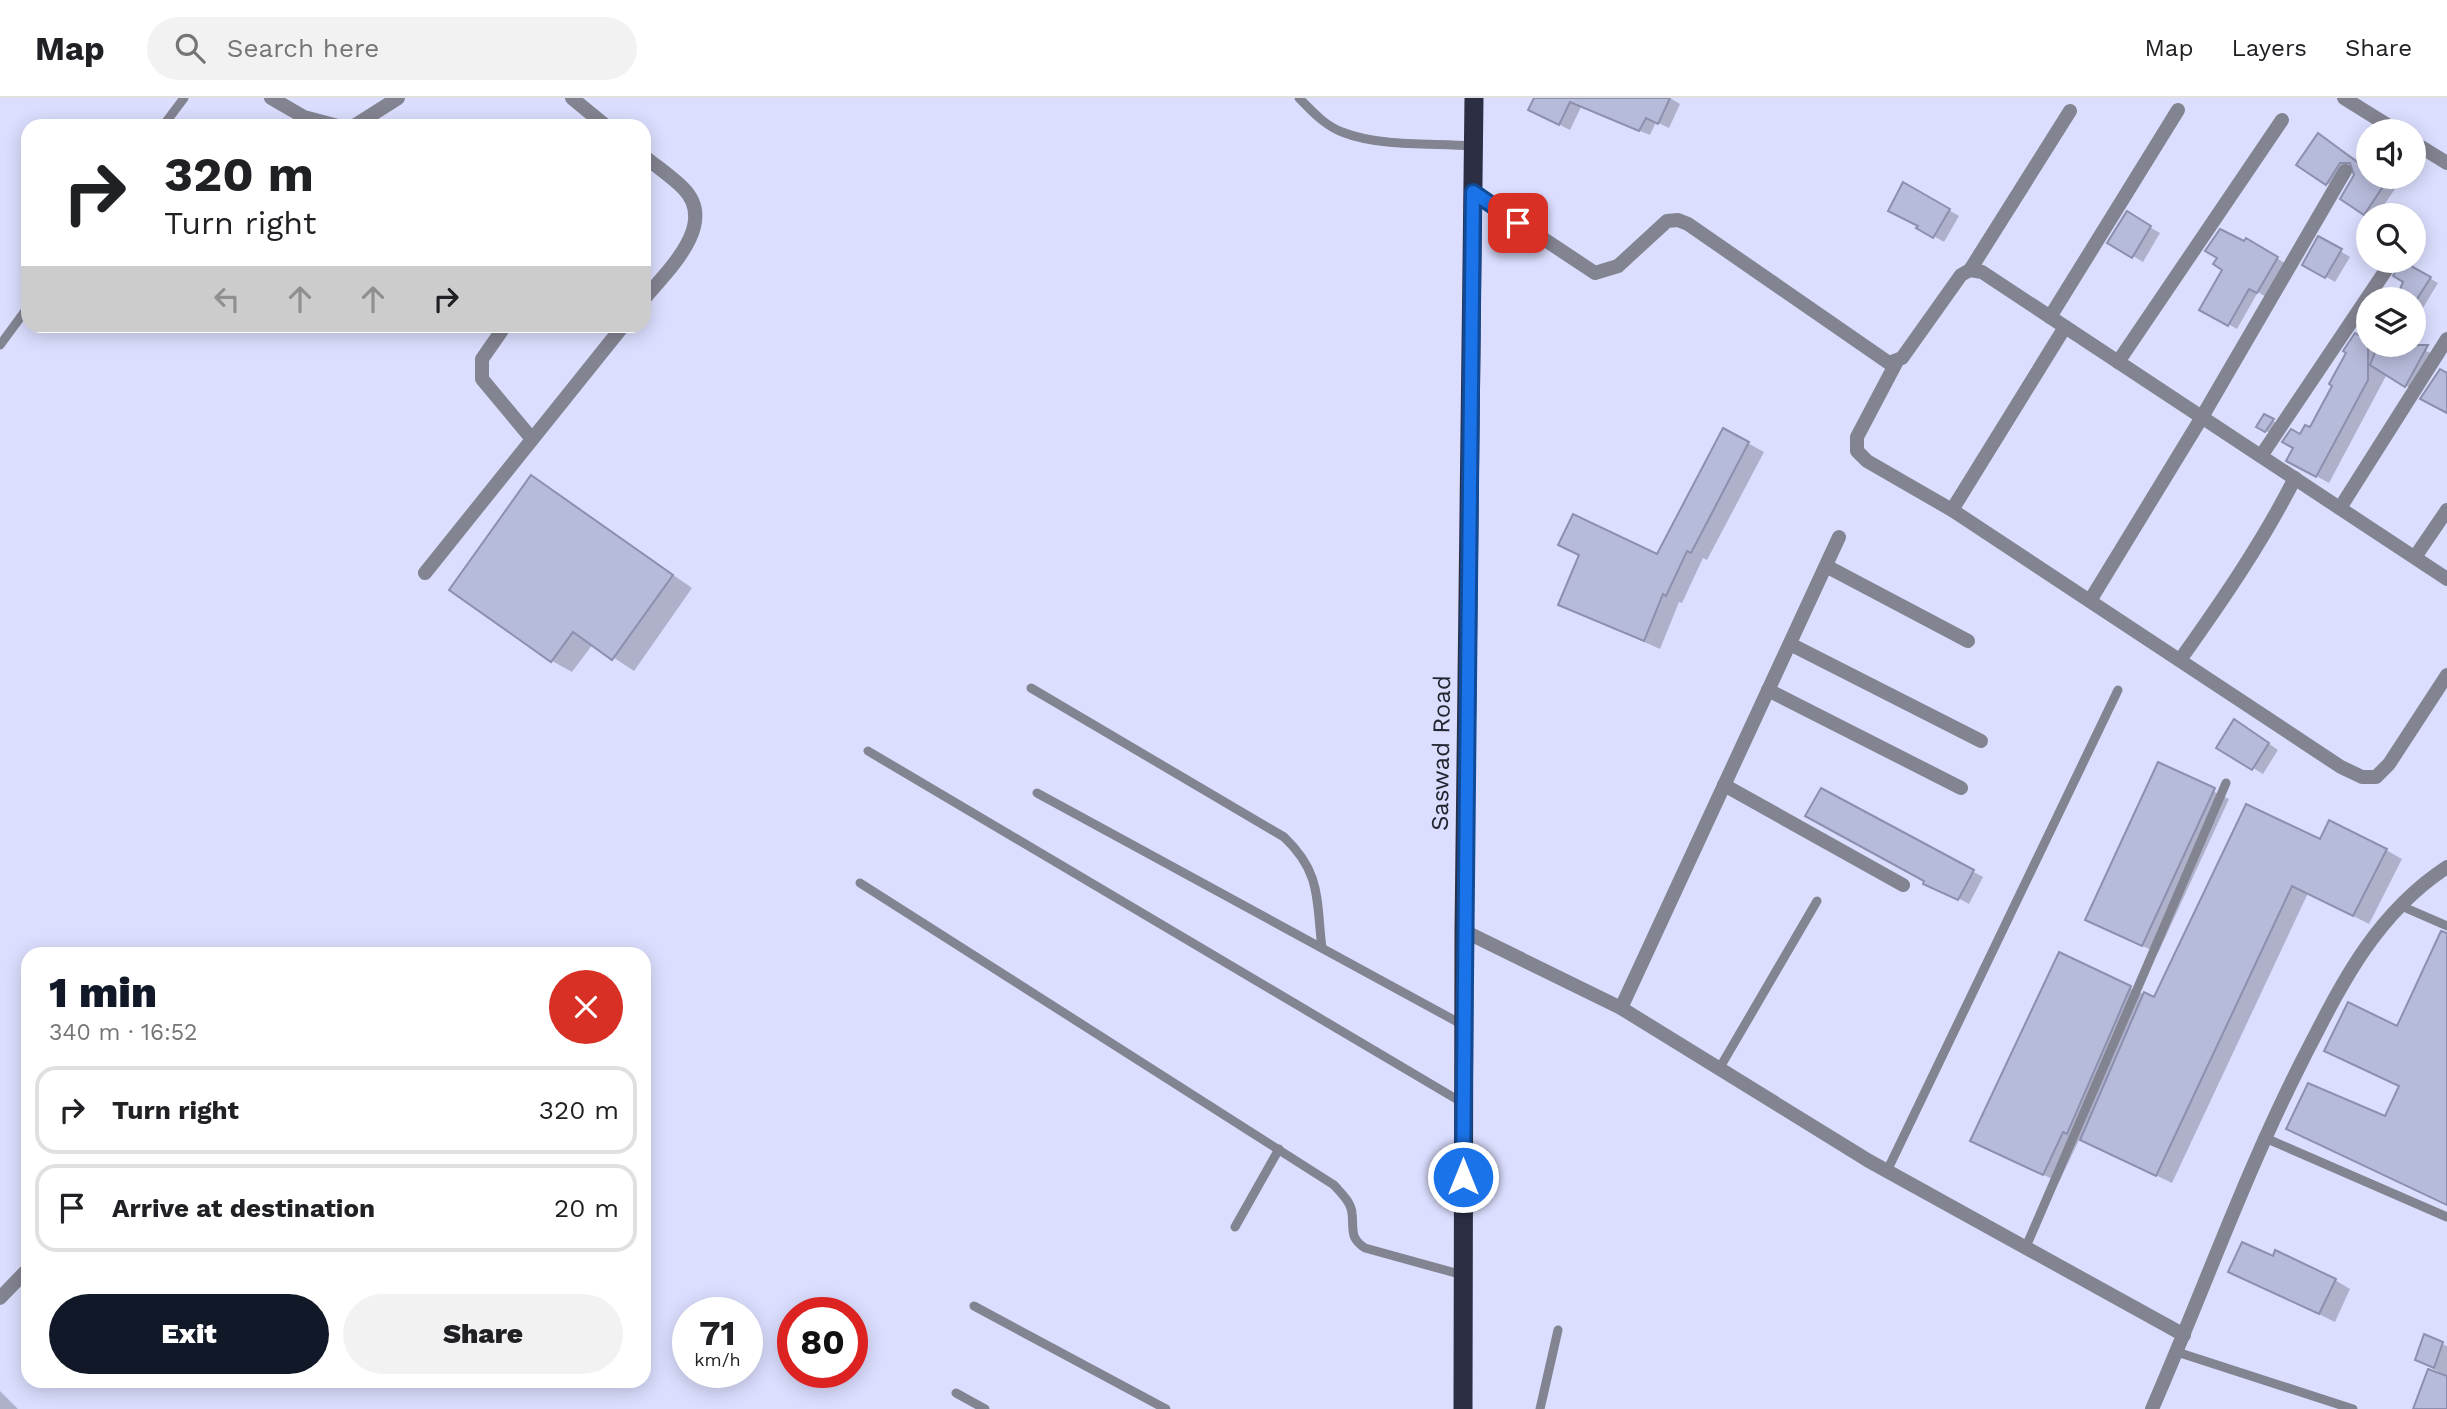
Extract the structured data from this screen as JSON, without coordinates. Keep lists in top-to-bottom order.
{
  "streets": {
    "highway": ["Saswad Road"]
  },
  "page": {
    "header": "Map",
    "search": "Search here",
    "nav": ["Map", "Layers", "Share"],
    "turn": ["320 m", "Turn right"],
    "heading": ["1 min", "340 m · 16:52"],
    "list": [
      {
        "name": "Turn right",
        "value": "320 m"
      },
      {
        "name": "Arrive at destination",
        "value": "20 m"
      }
    ],
    "buttons": ["Exit", "Share"],
    "speed": "71 km/h",
    "limit": "80"
  }
}
